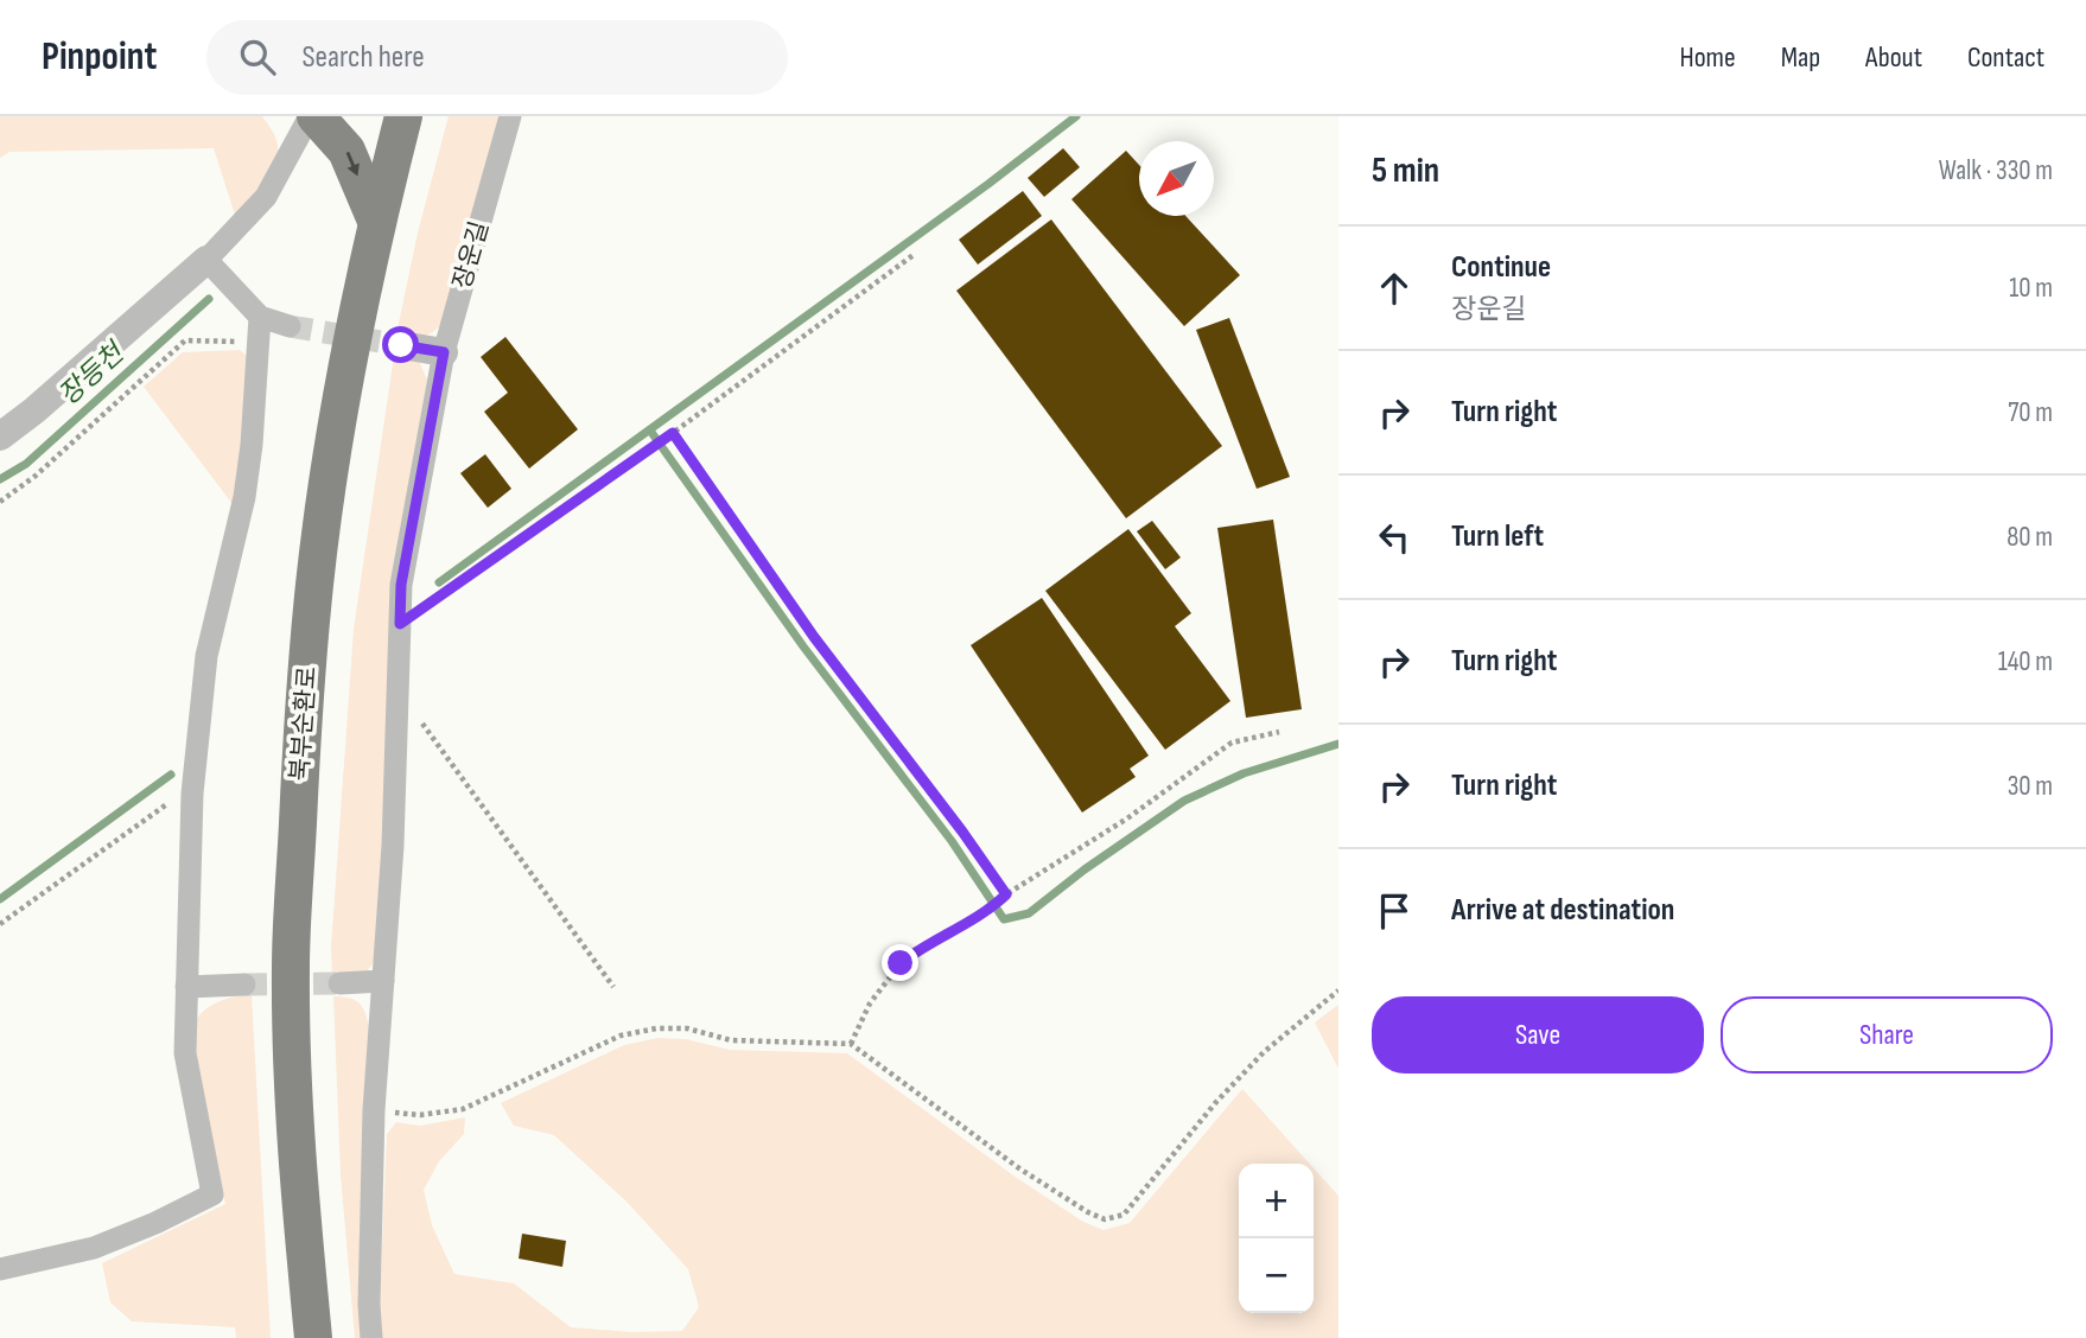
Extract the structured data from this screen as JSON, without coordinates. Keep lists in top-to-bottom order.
{
  "streets": {
    "main road": ["북부순환로"],
    "street": ["장운길"]
  },
  "water": ["장등천"],
  "north": "bottom left",
  "page": {
    "header": "Pinpoint",
    "search": "Search here",
    "nav": [
      "Home",
      "Map",
      "About",
      "Contact"
    ],
    "heading": ["5 min", "Walk · 330 m"],
    "list": [
      ["Continue", "장운길", "10 m"],
      ["Turn right", "70 m"],
      ["Turn left", "80 m"],
      ["Turn right", "140 m"],
      ["Turn right", "30 m"],
      "Arrive at destination"
    ],
    "buttons": ["Save", "Share"],
    "map_buttons": ["+", "−"]
  }
}
